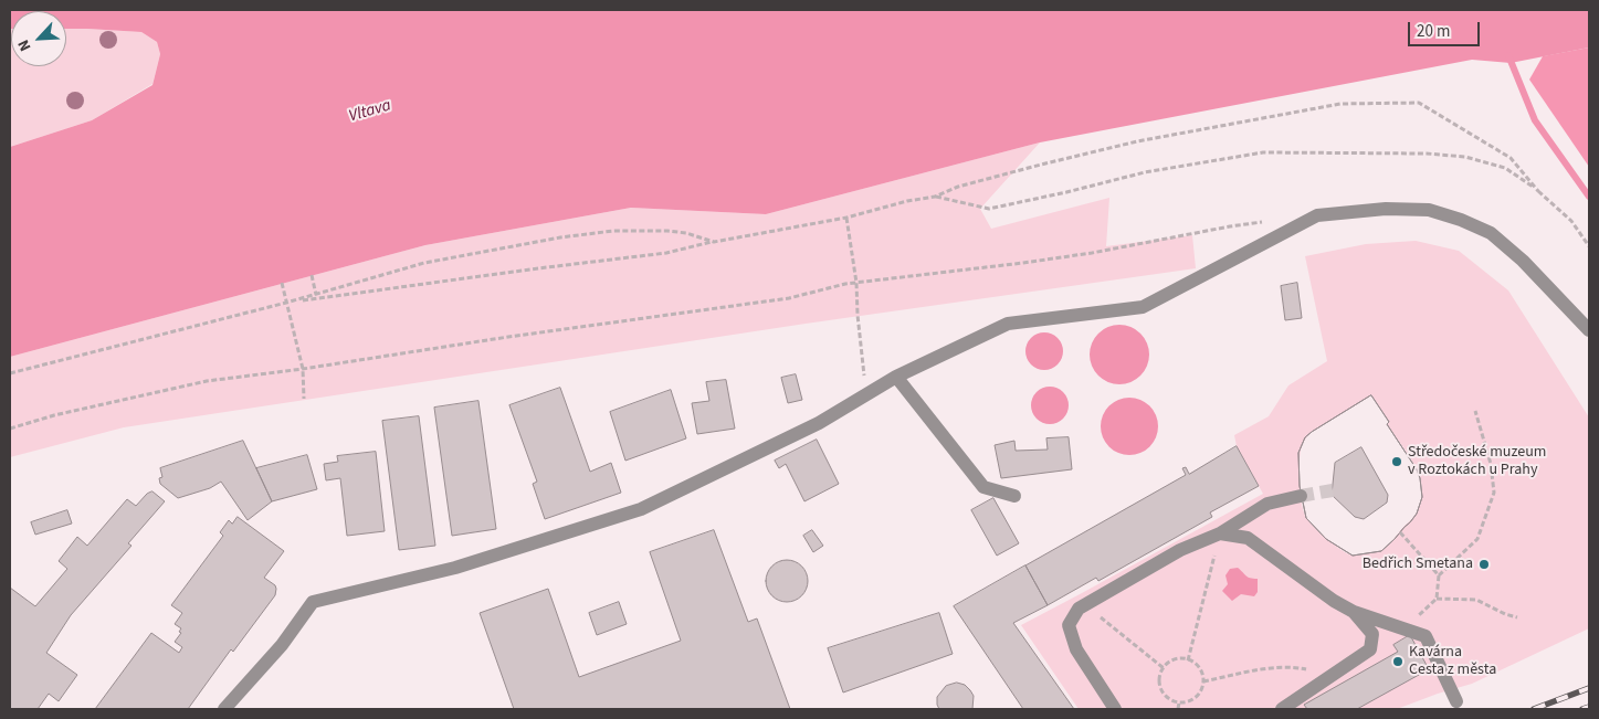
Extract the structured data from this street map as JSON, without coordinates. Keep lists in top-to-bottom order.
{
  "water": ["Vltava"],
  "places": ["Středočeské muzeum v Roztokách u Prahy", "Bedřich Smetana", "Kavárna Cesta z města"],
  "scale_bar": "20 m",
  "north": "bottom left"
}
